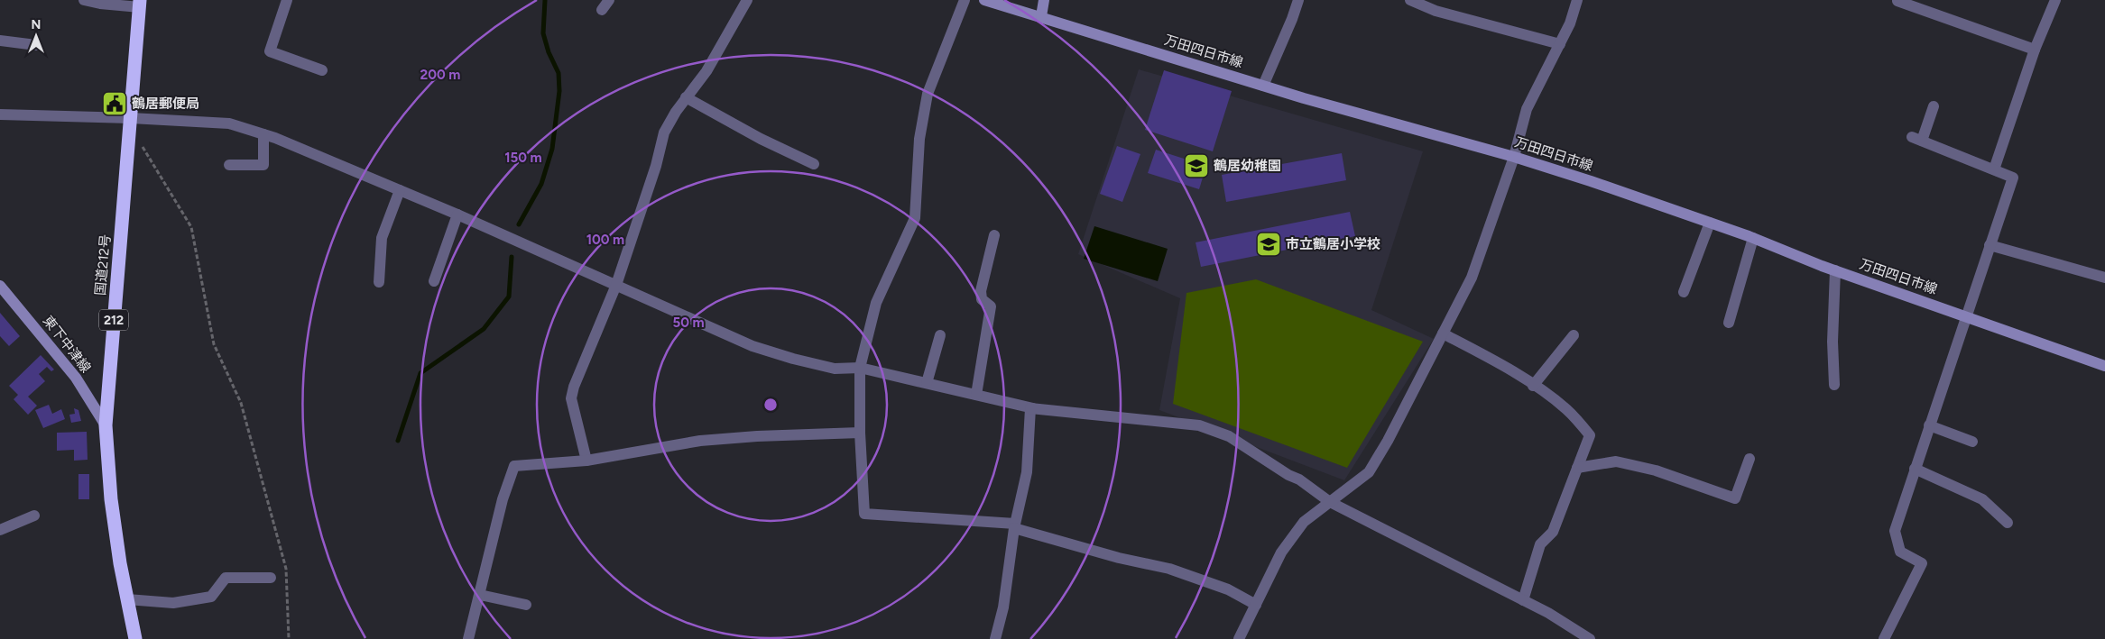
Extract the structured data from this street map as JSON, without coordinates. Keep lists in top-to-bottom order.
{
  "streets": {
    "highway": ["国道212号", "212"],
    "main road": ["万田四日市線", "東下中津線"]
  },
  "crossings": [
    ["国道212号", "東下中津線"]
  ],
  "places": {
    "public building": ["鶴居郵便局"],
    "school or university": ["鶴居幼稚園", "市立鶴居小学校"]
  },
  "north": "top",
  "rings": [
    "200 m",
    "150 m",
    "100 m",
    "50 m"
  ]
}
